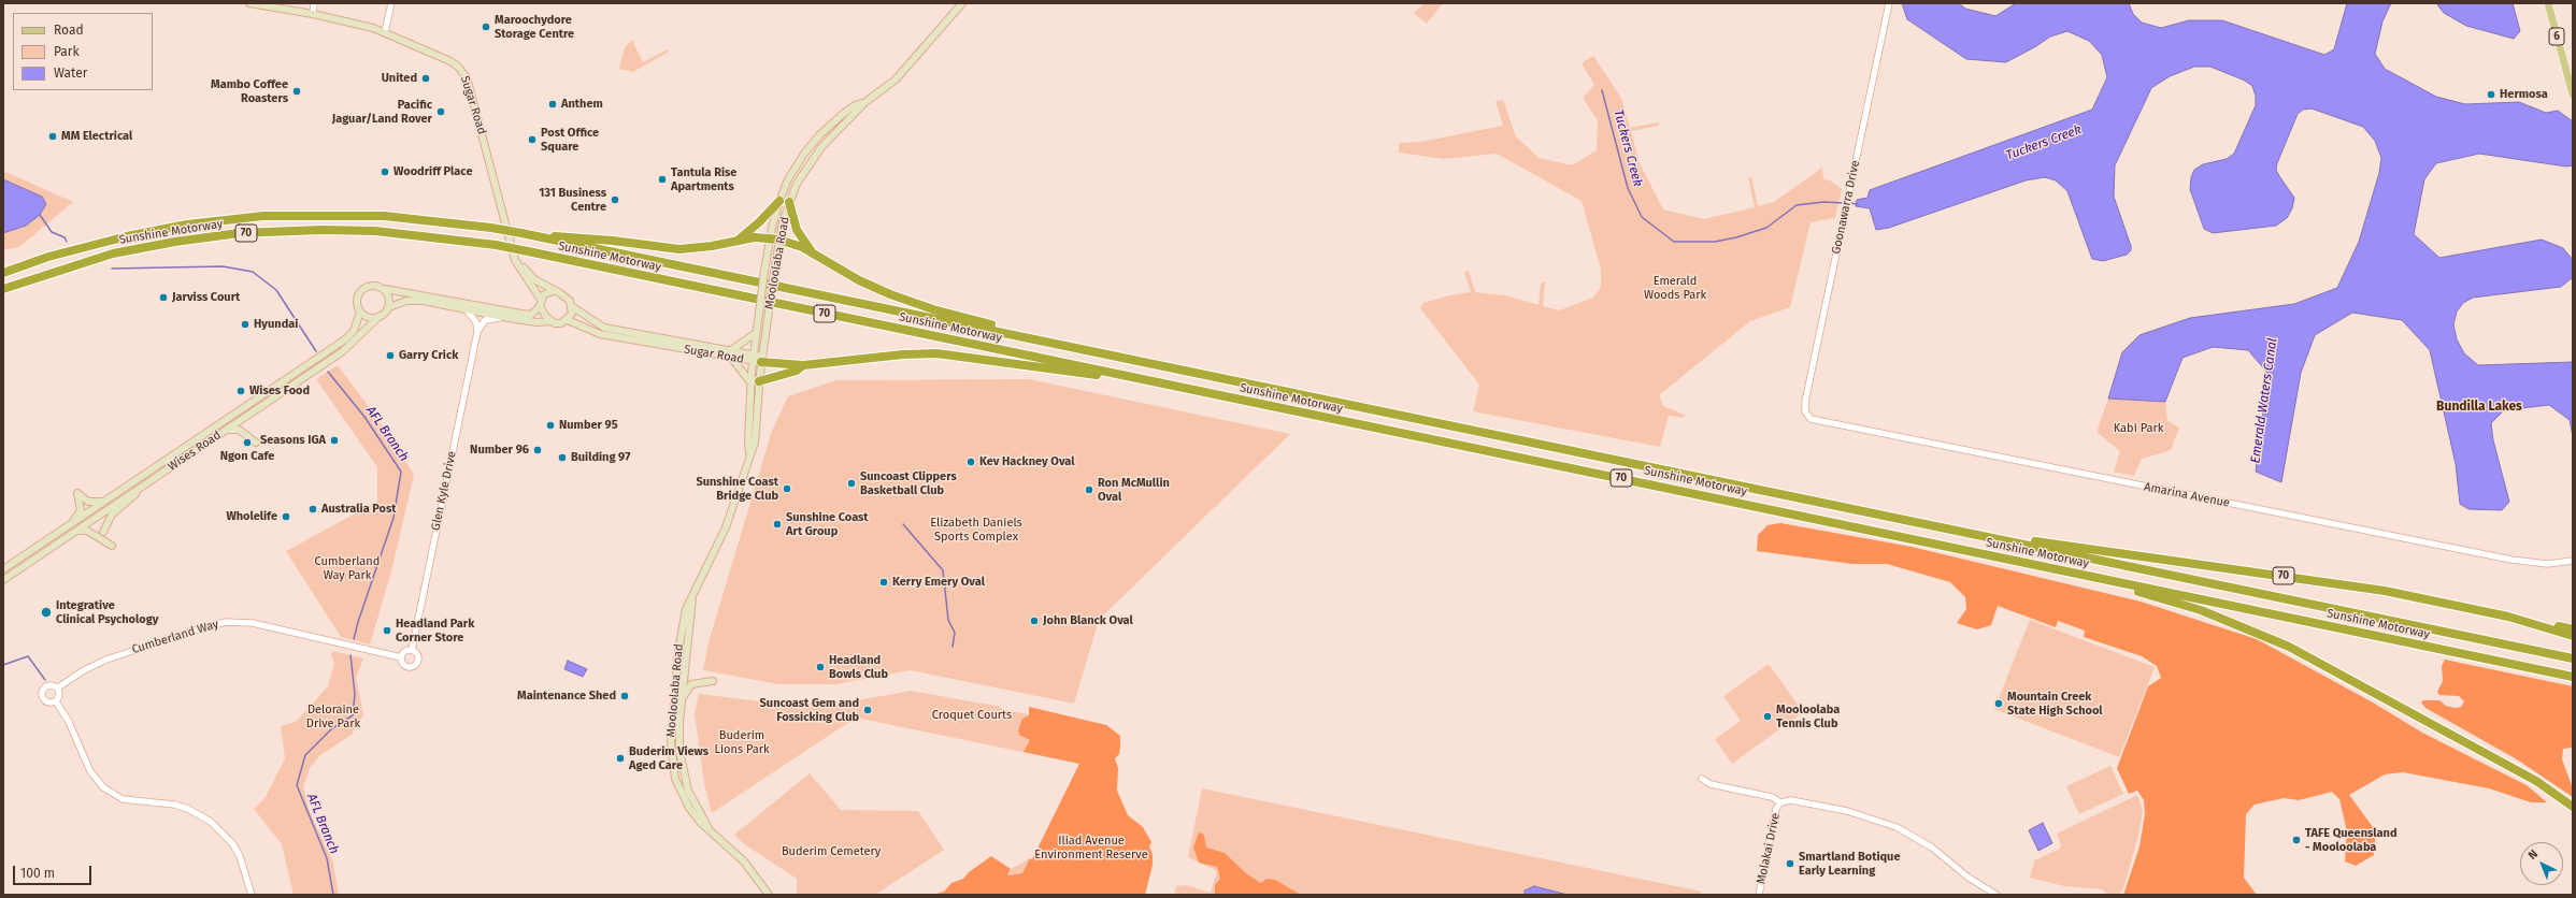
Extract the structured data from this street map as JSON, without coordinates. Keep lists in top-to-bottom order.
{
  "streets": {
    "highway": ["Sunshine Motorway", "70"],
    "main road": [
      "6",
      "Sugar Road",
      "Mooloolaba Road",
      "Wises Road"
    ],
    "street": [
      "Goonawarra Drive",
      "Glen Kyle Drive",
      "Amarina Avenue",
      "Cumberland Way",
      "Molakai Drive"
    ]
  },
  "crossings": [
    ["Sugar Road", "Mooloolaba Road"],
    ["Goonawarra Drive", "Amarina Avenue"],
    ["Sunshine Motorway", "70"],
    ["Glen Kyle Drive", "Cumberland Way"]
  ],
  "districts": ["Bundilla Lakes"],
  "water": ["Tuckers Creek", "Emerald Waters Canal", "AFL Branch"],
  "parks": [
    "Emerald Woods Park",
    "Kabi Park",
    "Elizabeth Daniels Sports Complex",
    "Cumberland Way Park",
    "Deloraine Drive Park",
    "Croquet Courts",
    "Buderim Lions Park",
    "Iliad Avenue Environment Reserve",
    "Buderim Cemetery"
  ],
  "places": [
    "Maroochydore Storage Centre",
    "United",
    "Mambo Coffee Roasters",
    "Hermosa",
    "Anthem",
    "Pacific Jaguar/Land Rover",
    "MM Electrical",
    "Post Office Square",
    "Woodriff Place",
    "Tantula Rise Apartments",
    "131 Business Centre",
    "Jarviss Court",
    "Hyundai",
    "Garry Crick",
    "Wises Food",
    "Number 95",
    "Seasons IGA",
    "Ngon Cafe",
    "Number 96",
    "Building 97",
    "Kev Hackney Oval",
    "Suncoast Clippers Basketball Club",
    "Sunshine Coast Bridge Club",
    "Ron McMullin Oval",
    "Australia Post",
    "Wholelife",
    "Sunshine Coast Art Group",
    "Kerry Emery Oval",
    "Integrative Clinical Psychology",
    "John Blanck Oval",
    "Headland Park Corner Store",
    "Headland Bowls Club",
    "Maintenance Shed",
    "Mountain Creek State High School",
    "Suncoast Gem and Fossicking Club",
    "Mooloolaba Tennis Club",
    "Buderim Views Aged Care",
    "TAFE Queensland - Mooloolaba",
    "Smartland Botique Early Learning"
  ],
  "legend": ["Road", "Park", "Water"],
  "scale_bar": "100 m",
  "north": "top left"
}
